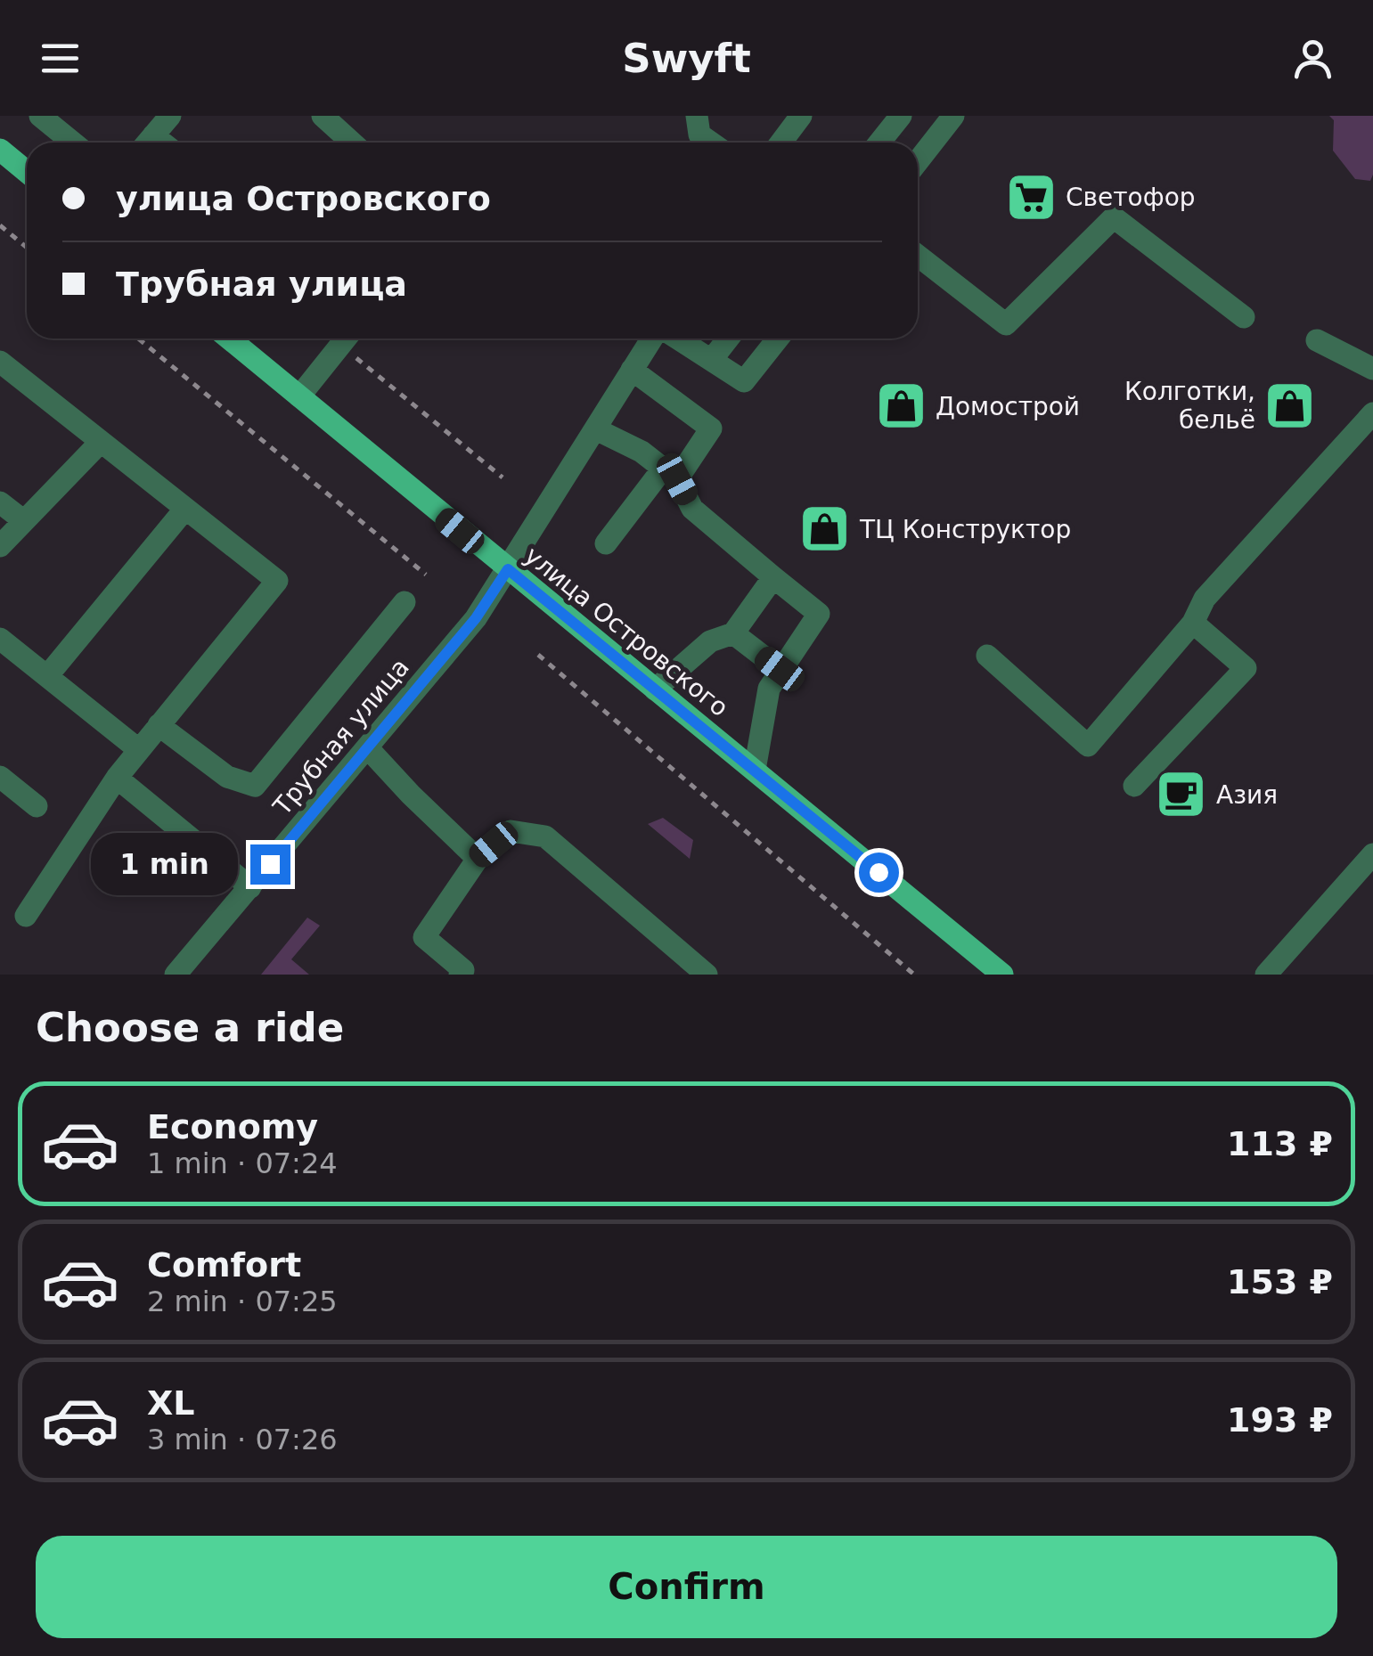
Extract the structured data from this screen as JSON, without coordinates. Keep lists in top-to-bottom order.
{
  "streets": {
    "main road": ["улица Островского"],
    "street": ["Трубная улица"]
  },
  "crossings": [
    ["улица Островского", "Трубная улица"]
  ],
  "places": {
    "supermarket": ["Светофор"],
    "shop": ["Колготки, бельё", "Домострой", "ТЦ Конструктор"],
    "cafe": ["Азия"]
  },
  "page": {
    "header": "Swyft",
    "banner": ["улица Островского", "Трубная улица"],
    "bubble": "1 min",
    "heading": "Choose a ride",
    "list": [
      {
        "name": "Economy",
        "note": "1 min · 07:24",
        "value": "113 ₽"
      },
      {
        "name": "Comfort",
        "note": "2 min · 07:25",
        "value": "153 ₽"
      },
      {
        "name": "XL",
        "note": "3 min · 07:26",
        "value": "193 ₽"
      }
    ],
    "buttons": "Confirm"
  }
}
